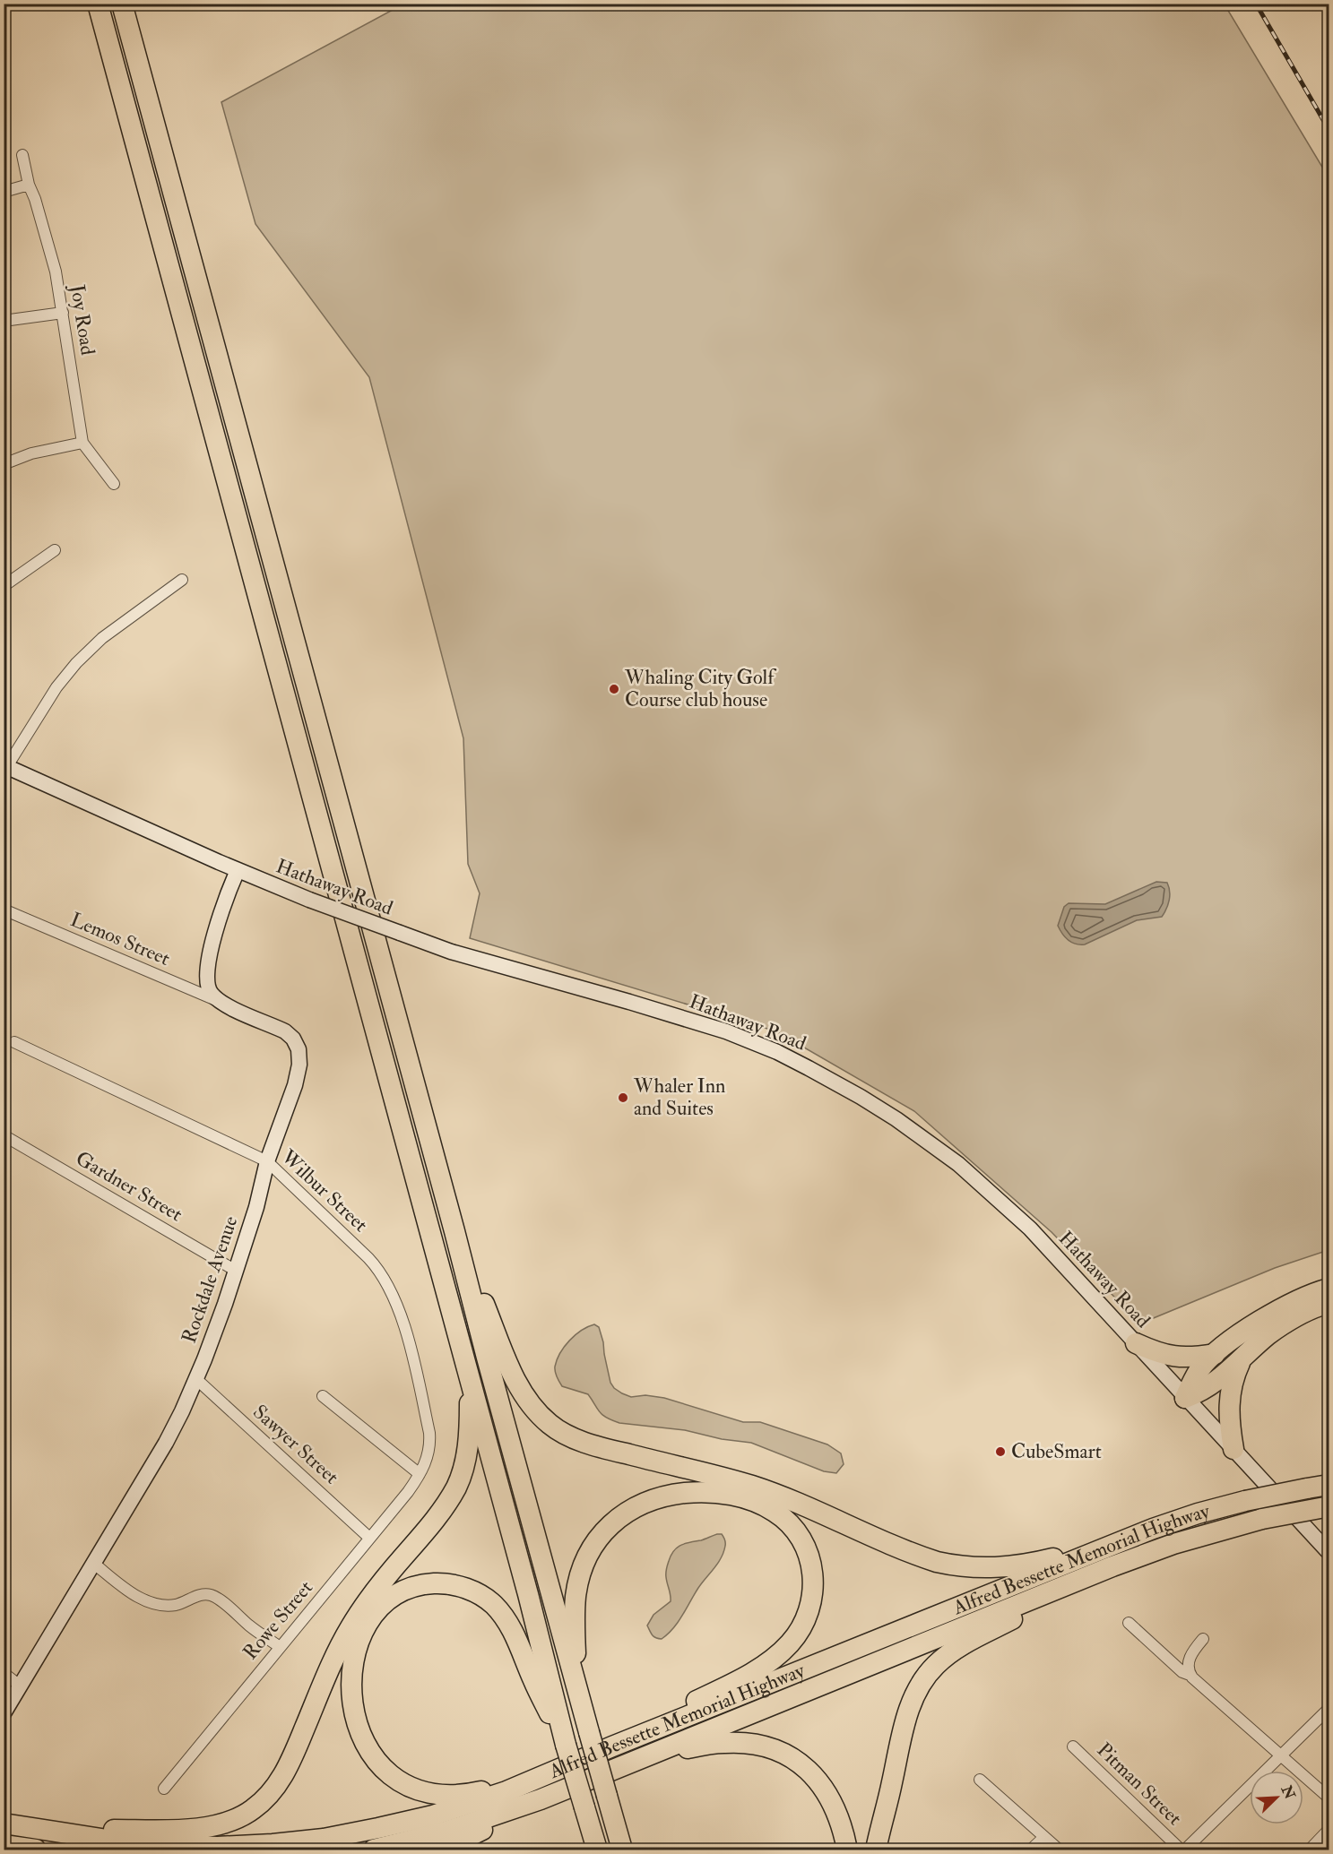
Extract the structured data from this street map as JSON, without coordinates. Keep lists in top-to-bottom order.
{
  "streets": {
    "highway": ["Alfred Bessette Memorial Highway"],
    "main road": ["Hathaway Road", "Rockdale Avenue"],
    "street": [
      "Joy Road",
      "Lemos Street",
      "Gardner Street",
      "Wilbur Street",
      "Sawyer Street",
      "Rowe Street",
      "Pitman Street"
    ]
  },
  "crossings": [
    ["Hathaway Road", "Rockdale Avenue"],
    ["Lemos Street", "Rockdale Avenue"],
    ["Gardner Street", "Rockdale Avenue"],
    ["Wilbur Street", "Rockdale Avenue"],
    ["Wilbur Street", "Rowe Street"],
    ["Rockdale Avenue", "Sawyer Street"],
    ["Sawyer Street", "Rowe Street"]
  ],
  "places": ["Whaling City Golf Course club house", "Whaler Inn and Suites", "CubeSmart"],
  "north": "top right"
}
